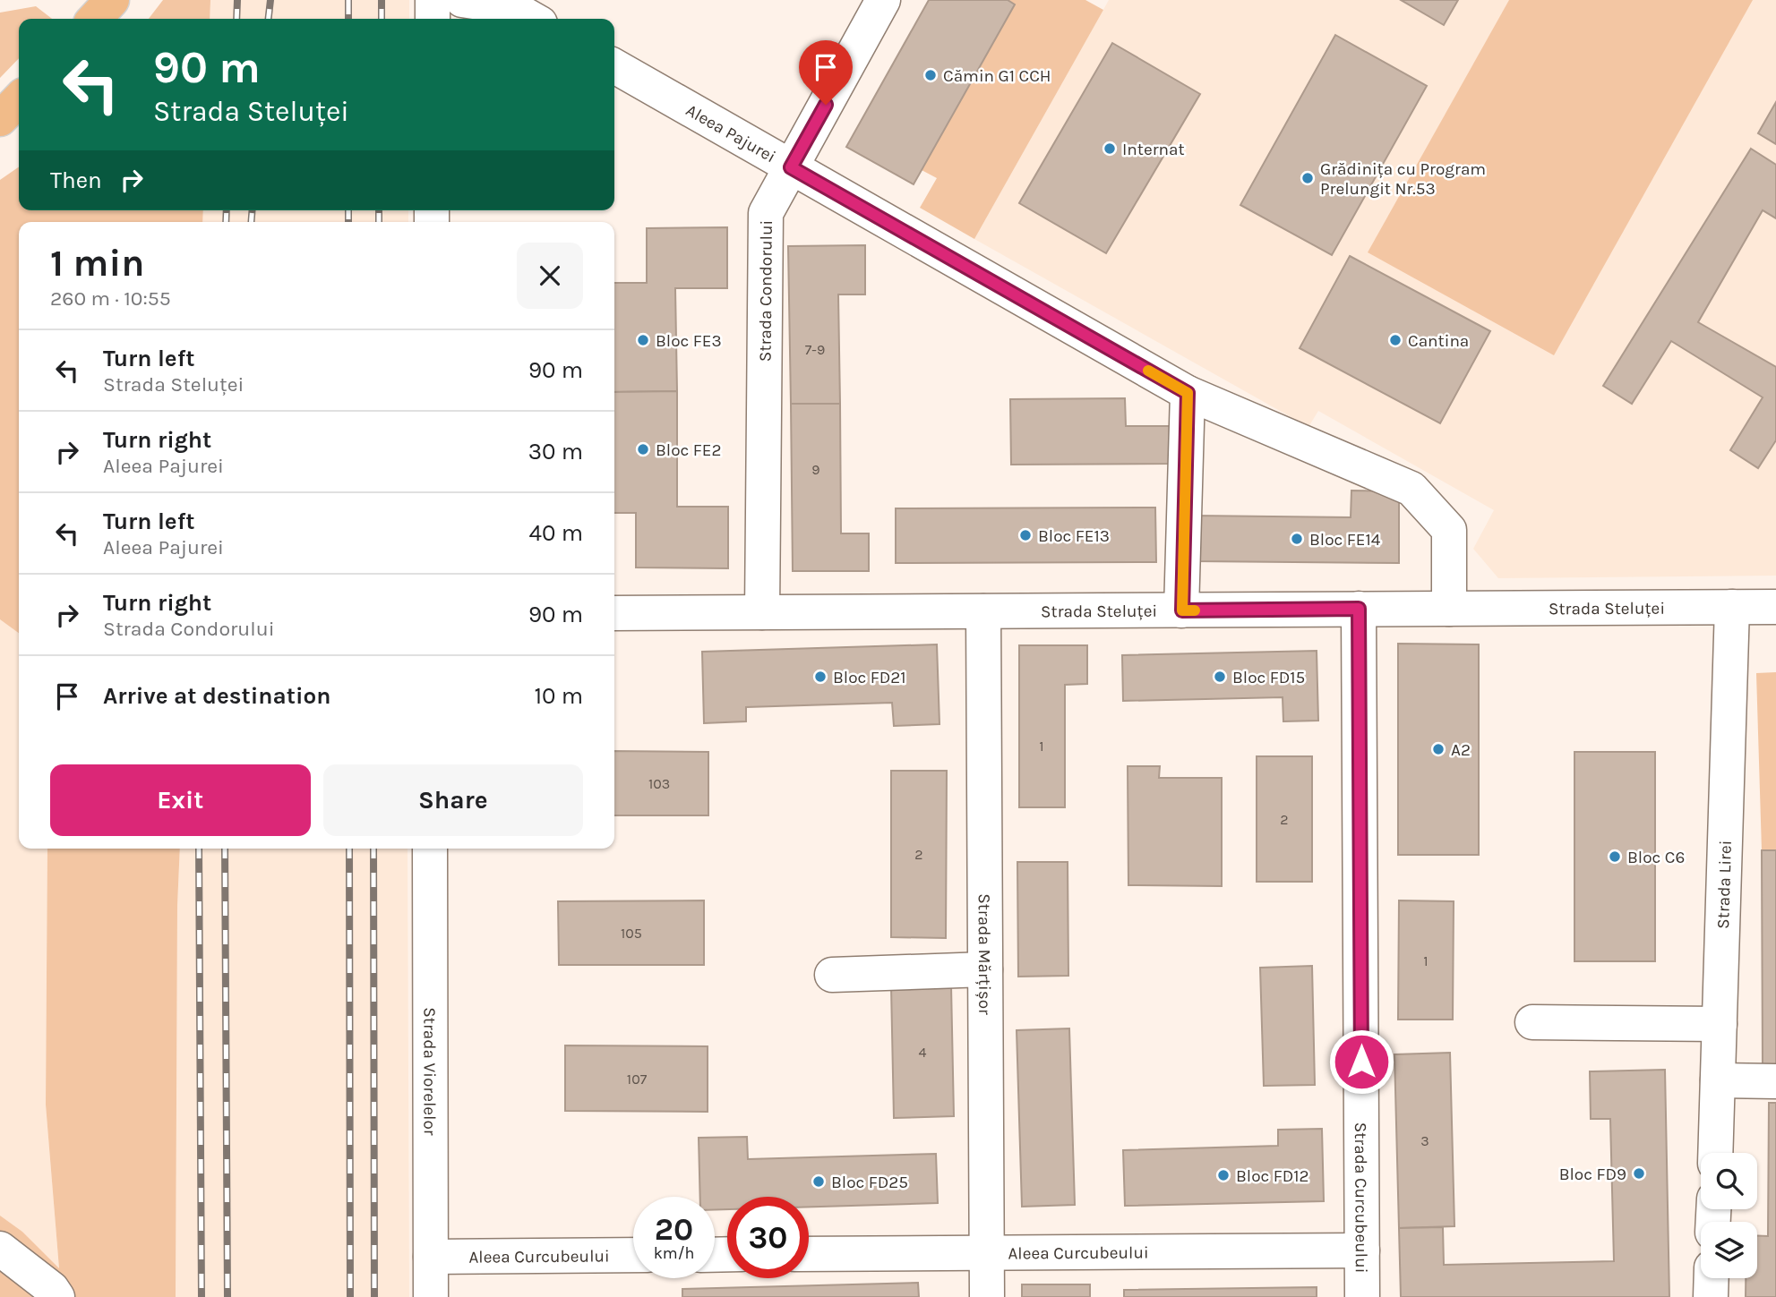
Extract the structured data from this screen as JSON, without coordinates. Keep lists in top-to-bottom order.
{
  "streets": {
    "street": [
      "Aleea Pajurei",
      "Strada Condorului",
      "Strada Steluței",
      "Strada Lirei",
      "Strada Mărțișor",
      "Strada Viorelelor",
      "Strada Curcubeului",
      "Aleea Curcubeului"
    ]
  },
  "crossings": [
    ["Aleea Pajurei", "Strada Condorului"],
    ["Aleea Pajurei", "Strada Steluței"],
    ["Strada Condorului", "Strada Steluței"],
    ["Strada Steluței", "Strada Lirei"],
    ["Strada Steluței", "Strada Mărțișor"],
    ["Strada Steluței", "Strada Curcubeului"],
    ["Strada Mărțișor", "Aleea Curcubeului"],
    ["Strada Viorelelor", "Aleea Curcubeului"],
    ["Strada Curcubeului", "Aleea Curcubeului"]
  ],
  "places": [
    "Cămin G1 CCH",
    "Internat",
    "Grădinița cu Program Prelungit Nr.53",
    "Bloc FE3",
    "Cantina",
    "Bloc FE2",
    "Bloc FE13",
    "Bloc FE14",
    "Bloc FD21",
    "Bloc FD15",
    "A2",
    "Bloc C6",
    "Bloc FD9",
    "Bloc FD12",
    "Bloc FD25"
  ],
  "house_numbers": [
    "7-9",
    "9",
    "1",
    "103",
    "2",
    "2",
    "105",
    "1",
    "4",
    "107",
    "3"
  ],
  "page": {
    "turn": ["90 m", "Strada Steluței"],
    "then": "Then",
    "heading": ["1 min", "260 m · 10:55"],
    "list": [
      {
        "name": "Turn left",
        "note": "Strada Steluței",
        "value": "90 m"
      },
      {
        "name": "Turn right",
        "note": "Aleea Pajurei",
        "value": "30 m"
      },
      {
        "name": "Turn left",
        "note": "Aleea Pajurei",
        "value": "40 m"
      },
      {
        "name": "Turn right",
        "note": "Strada Condorului",
        "value": "90 m"
      },
      {
        "name": "Arrive at destination",
        "value": "10 m"
      }
    ],
    "buttons": ["Exit", "Share"],
    "speed": "20 km/h",
    "limit": "30"
  }
}
